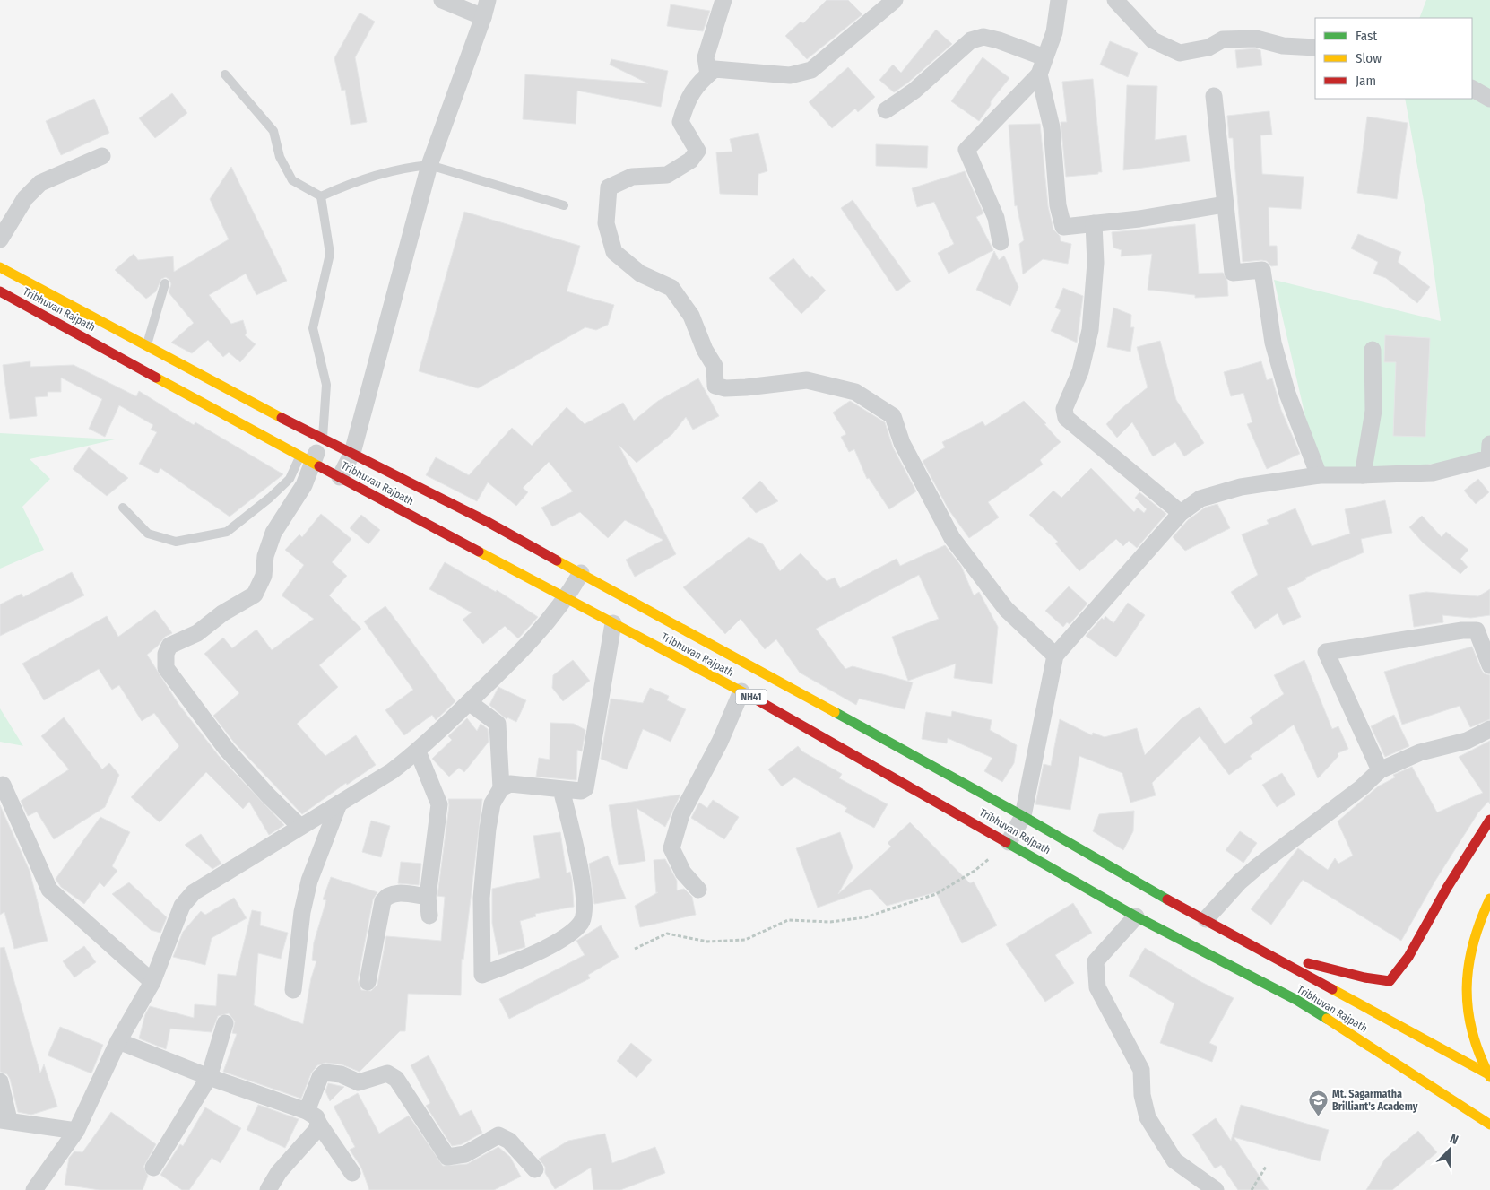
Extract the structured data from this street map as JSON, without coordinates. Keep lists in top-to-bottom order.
{
  "streets": {
    "highway": ["Tribhuvan Rajpath", "NH41"]
  },
  "places": {
    "school or university": ["Mt. Sagarmatha Brilliant's Academy"]
  },
  "legend": ["Fast", "Slow", "Jam"],
  "north": "top right"
}
